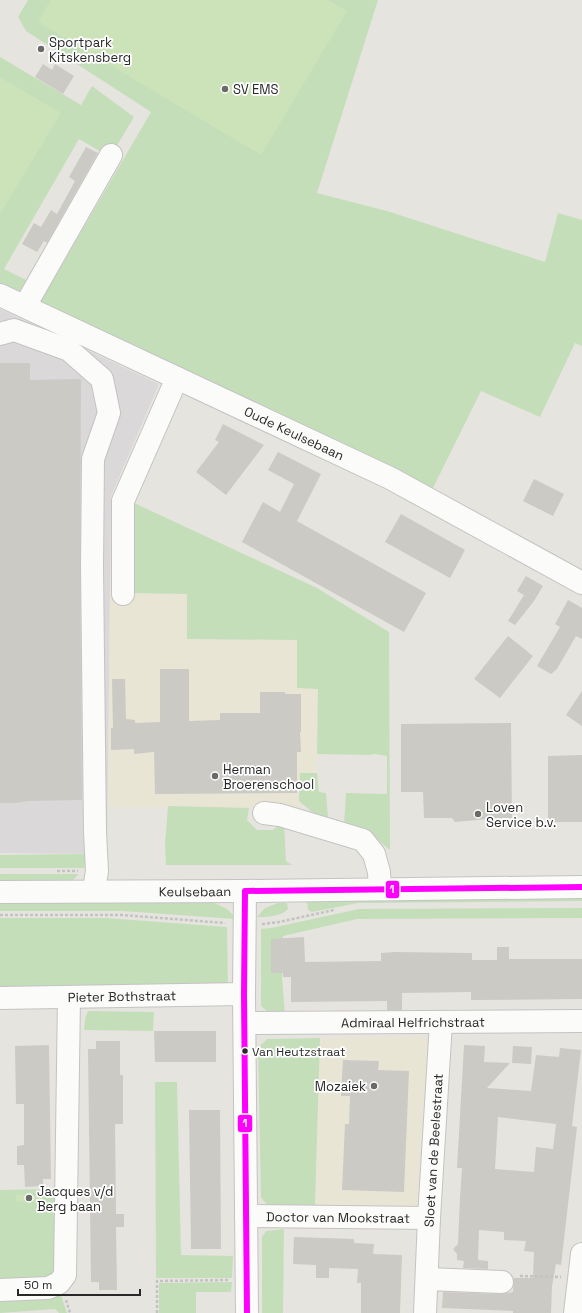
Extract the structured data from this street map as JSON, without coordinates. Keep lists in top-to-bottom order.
{
  "streets": {
    "street": [
      "Oude Keulsebaan",
      "Keulsebaan",
      "Pieter Bothstraat",
      "Admiraal Helfrichstraat",
      "Sloet van de Beelestraat",
      "Doctor van Mookstraat"
    ]
  },
  "crossings": [
    ["Admiraal Helfrichstraat", "Sloet van de Beelestraat"],
    ["Sloet van de Beelestraat", "Doctor van Mookstraat"]
  ],
  "places": [
    "Sportpark Kitskensberg",
    "SV EMS",
    "Herman Broerenschool",
    "Loven Service b.v.",
    "Van Heutzstraat",
    "Mozaiek",
    "Jacques v/d Berg baan"
  ],
  "lines": ["transit line 1"],
  "scale_bar": "50 m"
}
